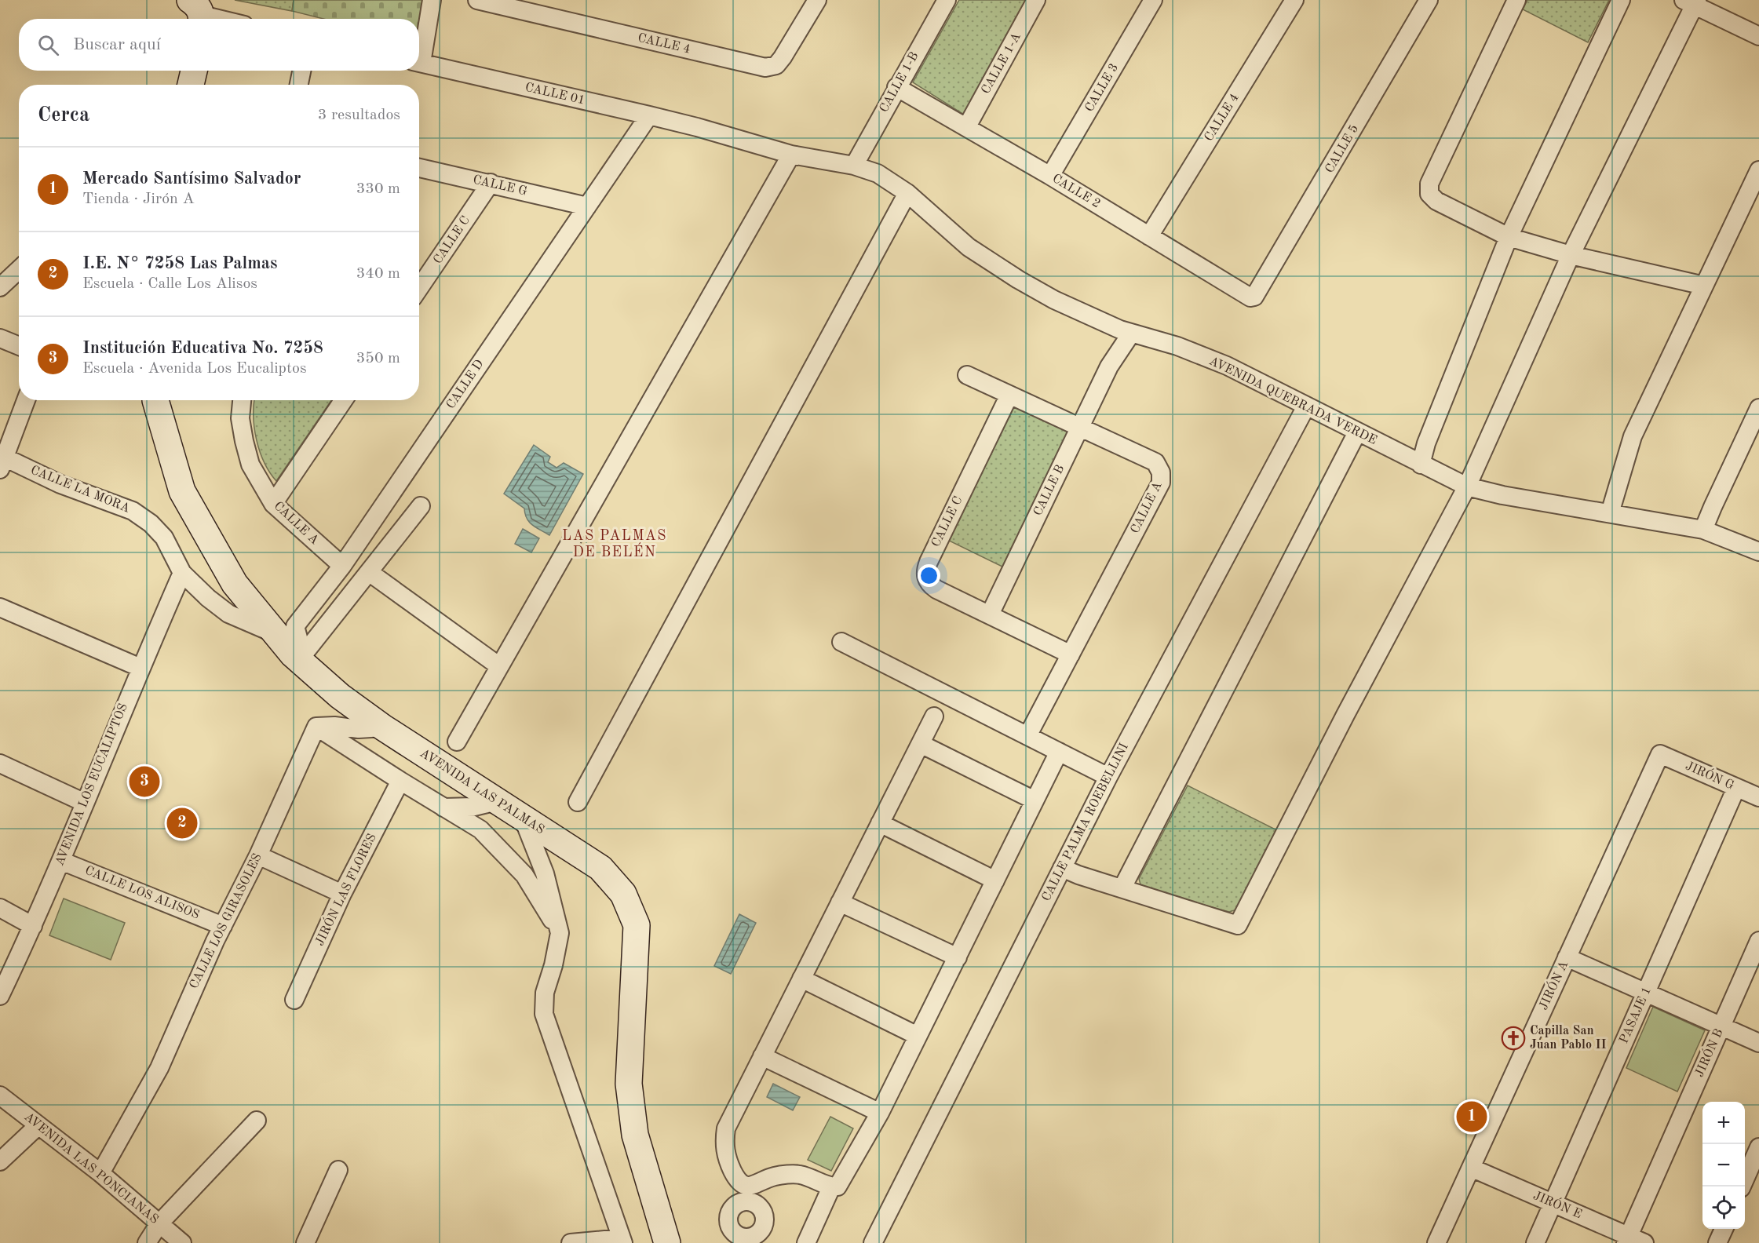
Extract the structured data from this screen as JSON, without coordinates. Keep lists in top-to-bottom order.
{
  "streets": {
    "main road": ["AVENIDA LAS PALMAS"],
    "street": [
      "CALLE 4",
      "CALLE 1-A",
      "CALLE 1-B",
      "CALLE 3",
      "CALLE 01",
      "CALLE 5",
      "CALLE G",
      "CALLE 2",
      "CALLE C",
      "CALLE D",
      "AVENIDA QUEBRADA VERDE",
      "CALLE LA MORA",
      "CALLE B",
      "CALLE A",
      "JIRÓN G",
      "AVENIDA LOS EUCALIPTOS",
      "CALLE PALMA ROEBELLINI",
      "JIRÓN LAS FLORES",
      "CALLE LOS ALISOS",
      "CALLE LOS GIRASOLES",
      "JIRÓN A",
      "PASAJE 1",
      "JIRÓN B",
      "AVENIDA LAS PONCIANAS",
      "JIRÓN E"
    ]
  },
  "crossings": [
    ["CALLE 4", "CALLE 2"],
    ["CALLE 1-A", "CALLE 2"],
    ["CALLE 1-B", "CALLE 2"],
    ["CALLE 1-B", "AVENIDA QUEBRADA VERDE"],
    ["CALLE 3", "CALLE 2"],
    ["CALLE 01", "CALLE D"],
    ["CALLE 01", "AVENIDA QUEBRADA VERDE"],
    ["CALLE 5", "CALLE 2"],
    ["CALLE G", "CALLE C"],
    ["CALLE G", "CALLE D"],
    ["CALLE C", "CALLE B"],
    ["CALLE C", "CALLE A"],
    ["CALLE D", "CALLE A"],
    ["CALLE D", "AVENIDA LAS PALMAS"],
    ["AVENIDA QUEBRADA VERDE", "CALLE B"],
    ["AVENIDA QUEBRADA VERDE", "CALLE PALMA ROEBELLINI"],
    ["CALLE LA MORA", "AVENIDA LOS EUCALIPTOS"],
    ["CALLE LA MORA", "AVENIDA LAS PALMAS"],
    ["CALLE B", "CALLE A"],
    ["JIRÓN G", "JIRÓN A"],
    ["JIRÓN G", "PASAJE 1"],
    ["AVENIDA LOS EUCALIPTOS", "CALLE LOS ALISOS"],
    ["CALLE LOS ALISOS", "CALLE LOS GIRASOLES"],
    ["CALLE LOS GIRASOLES", "AVENIDA LAS PONCIANAS"],
    ["JIRÓN A", "JIRÓN E"],
    ["PASAJE 1", "JIRÓN E"],
    ["JIRÓN B", "JIRÓN E"]
  ],
  "districts": ["LAS PALMAS DE BELÉN"],
  "places": {
    "church": ["Capilla San Juan Pablo II"]
  },
  "page": {
    "search": "Buscar aquí",
    "heading": ["Cerca", "3 resultados"],
    "list": [
      {
        "mark": "1",
        "name": "Mercado Santísimo Salvador",
        "note": "Tienda · Jirón A",
        "value": "330 m"
      },
      {
        "mark": "2",
        "name": "I.E. N° 7258 Las Palmas",
        "note": "Escuela · Calle Los Alisos",
        "value": "340 m"
      },
      {
        "mark": "3",
        "name": "Institución Educativa No. 7258",
        "note": "Escuela · Avenida Los Eucaliptos",
        "value": "350 m"
      }
    ],
    "pins": ["3", "2", "1"],
    "map_buttons": ["+", "−"]
  }
}
